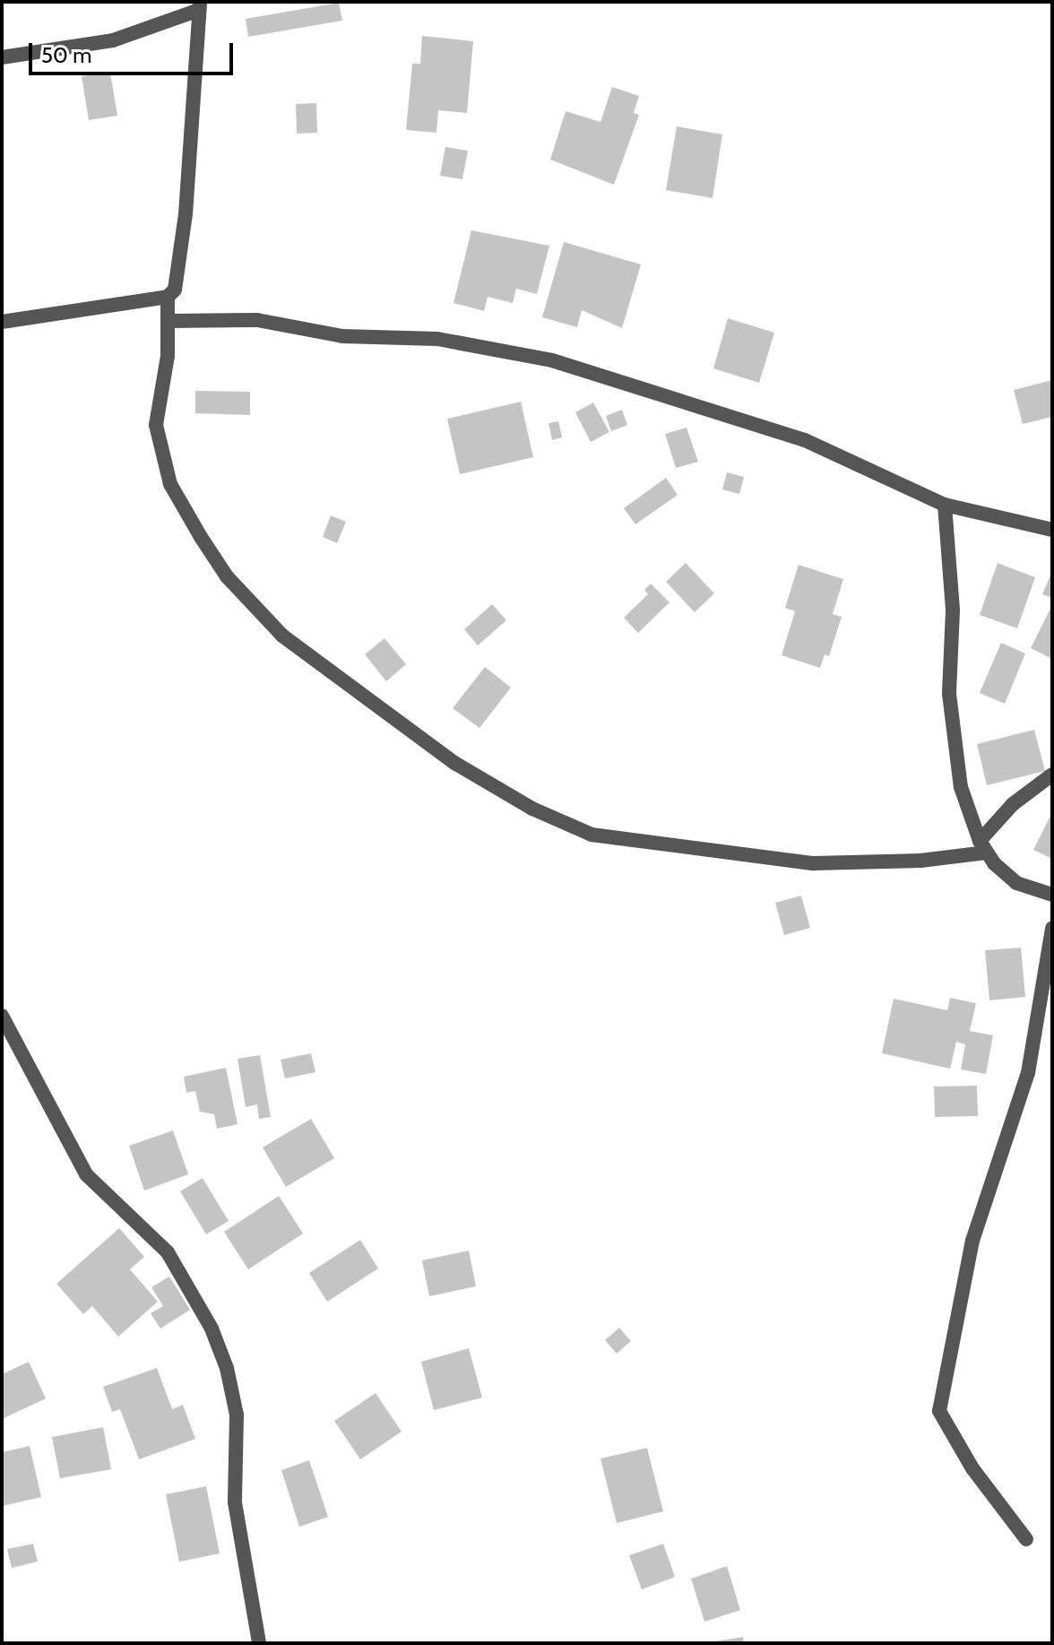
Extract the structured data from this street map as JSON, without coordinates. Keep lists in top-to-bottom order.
{
  "scale_bar": "50 m"
}
